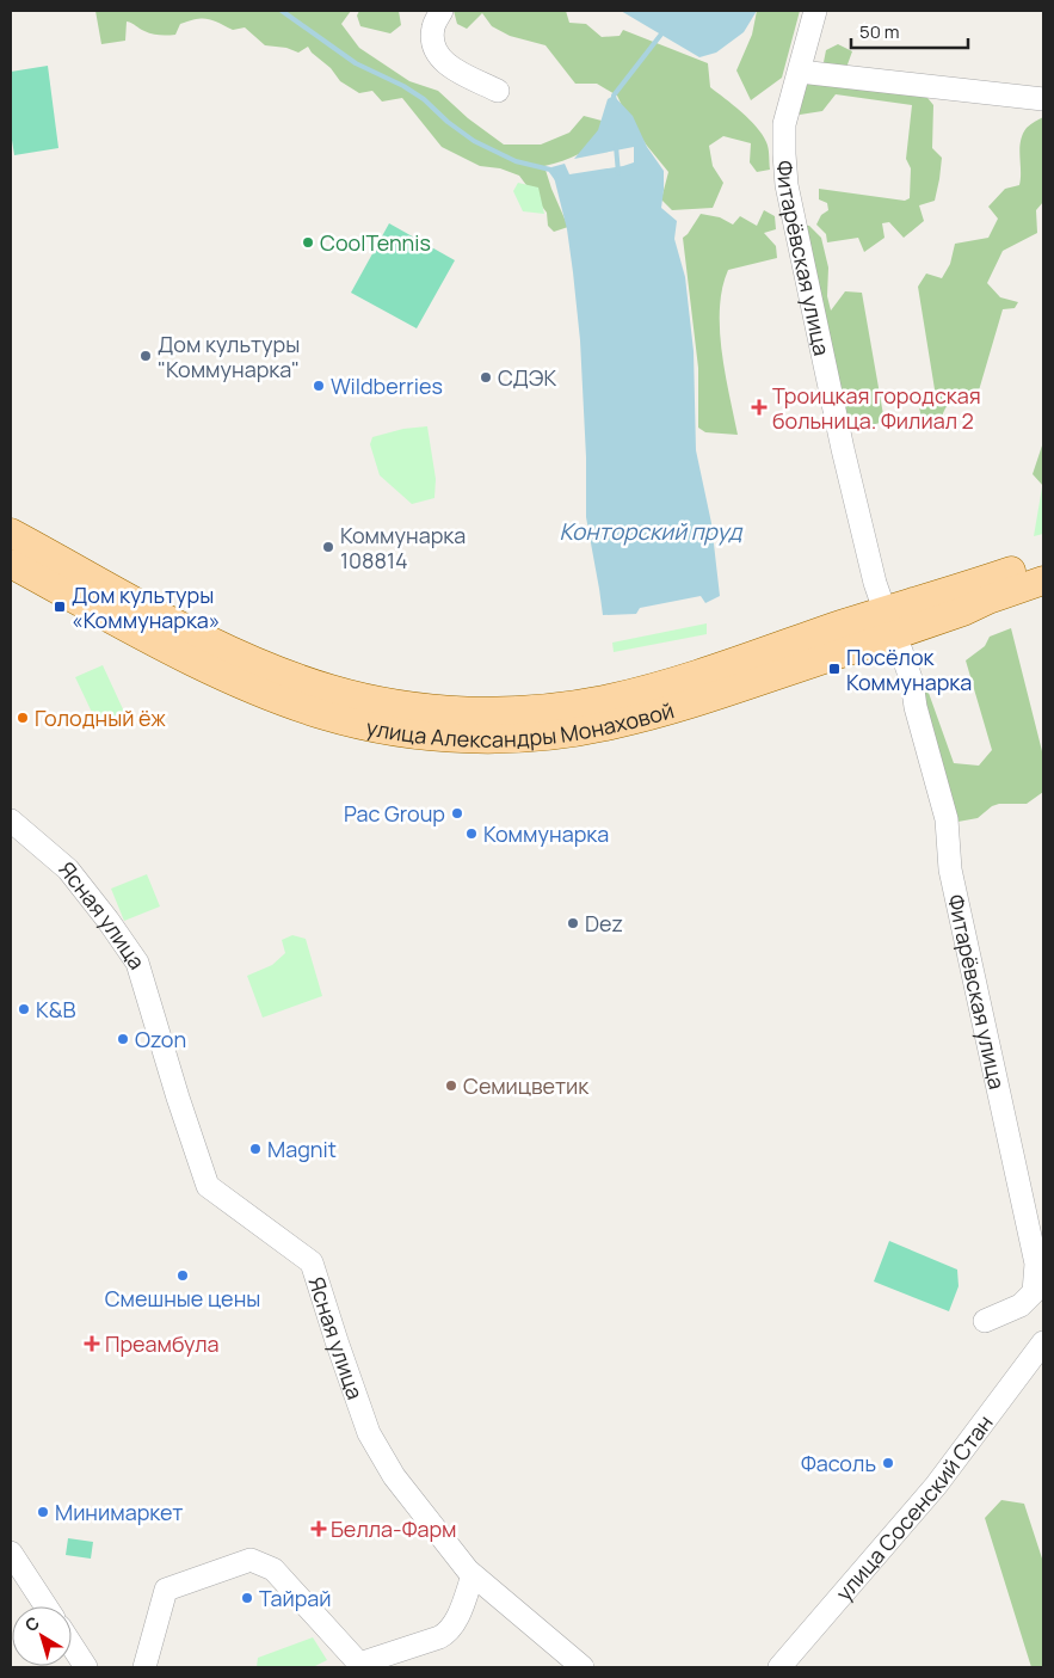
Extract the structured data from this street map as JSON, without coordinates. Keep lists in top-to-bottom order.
{
  "streets": {
    "main road": ["улица Александры Монаховой"],
    "street": ["Фитарёвская улица", "Ясная улица", "улица Сосенский Стан"]
  },
  "crossings": [
    ["Фитарёвская улица", "улица Александры Монаховой"]
  ],
  "water": ["Конторский пруд"],
  "places": {
    "other": [
      "CoolTennis",
      "Дом культуры \"Коммунарка\"",
      "СДЭК",
      "Wildberries",
      "Коммунарка 108814",
      "Голодный ёж",
      "Pac Group",
      "Коммунарка",
      "Dez",
      "K&B",
      "Ozon",
      "Семицветик",
      "Magnit",
      "Смешные цены",
      "Фасоль",
      "Минимаркет",
      "Тайрай"
    ],
    "health": ["Троицкая городская больница. Филиал 2", "Преамбула", "Белла-Фарм"],
    "transit": ["Дом культуры «Коммунарка»", "Посёлок Коммунарка"]
  },
  "scale_bar": "50 m",
  "north": "top left"
}
